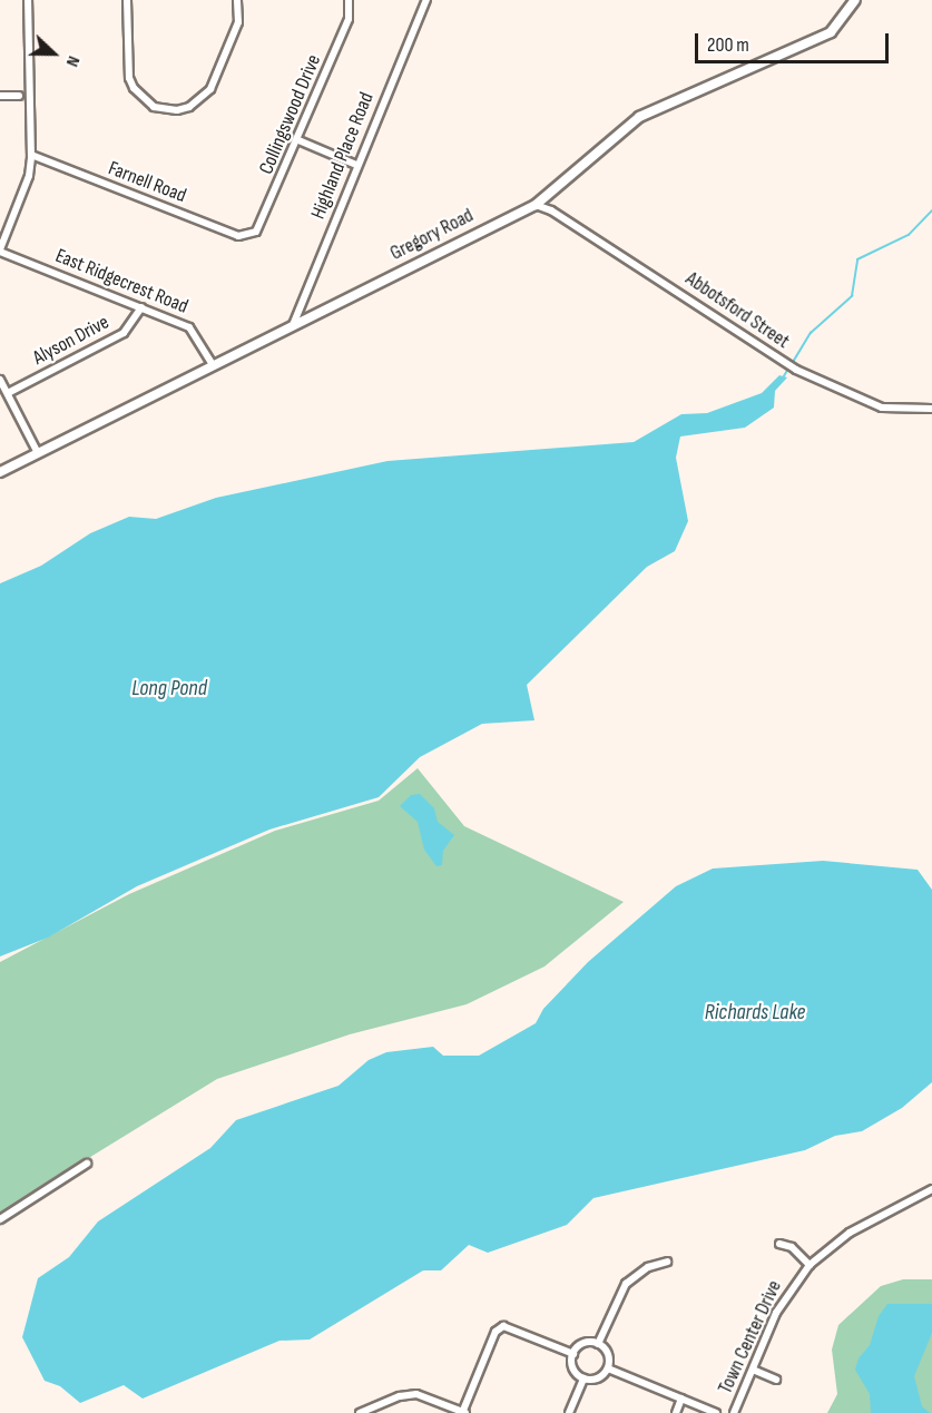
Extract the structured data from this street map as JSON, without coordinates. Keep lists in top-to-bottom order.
{
  "streets": {
    "street": [
      "Collingswood Drive",
      "Highland Place Road",
      "Farnell Road",
      "Gregory Road",
      "East Ridgecrest Road",
      "Abbotsford Street",
      "Alyson Drive",
      "Town Center Drive"
    ]
  },
  "crossings": [
    ["Collingswood Drive", "Farnell Road"],
    ["Highland Place Road", "Gregory Road"],
    ["Gregory Road", "East Ridgecrest Road"],
    ["Gregory Road", "Abbotsford Street"],
    ["East Ridgecrest Road", "Alyson Drive"]
  ],
  "water": ["Long Pond", "Richards Lake"],
  "scale_bar": "200 m",
  "north": "right"
}
